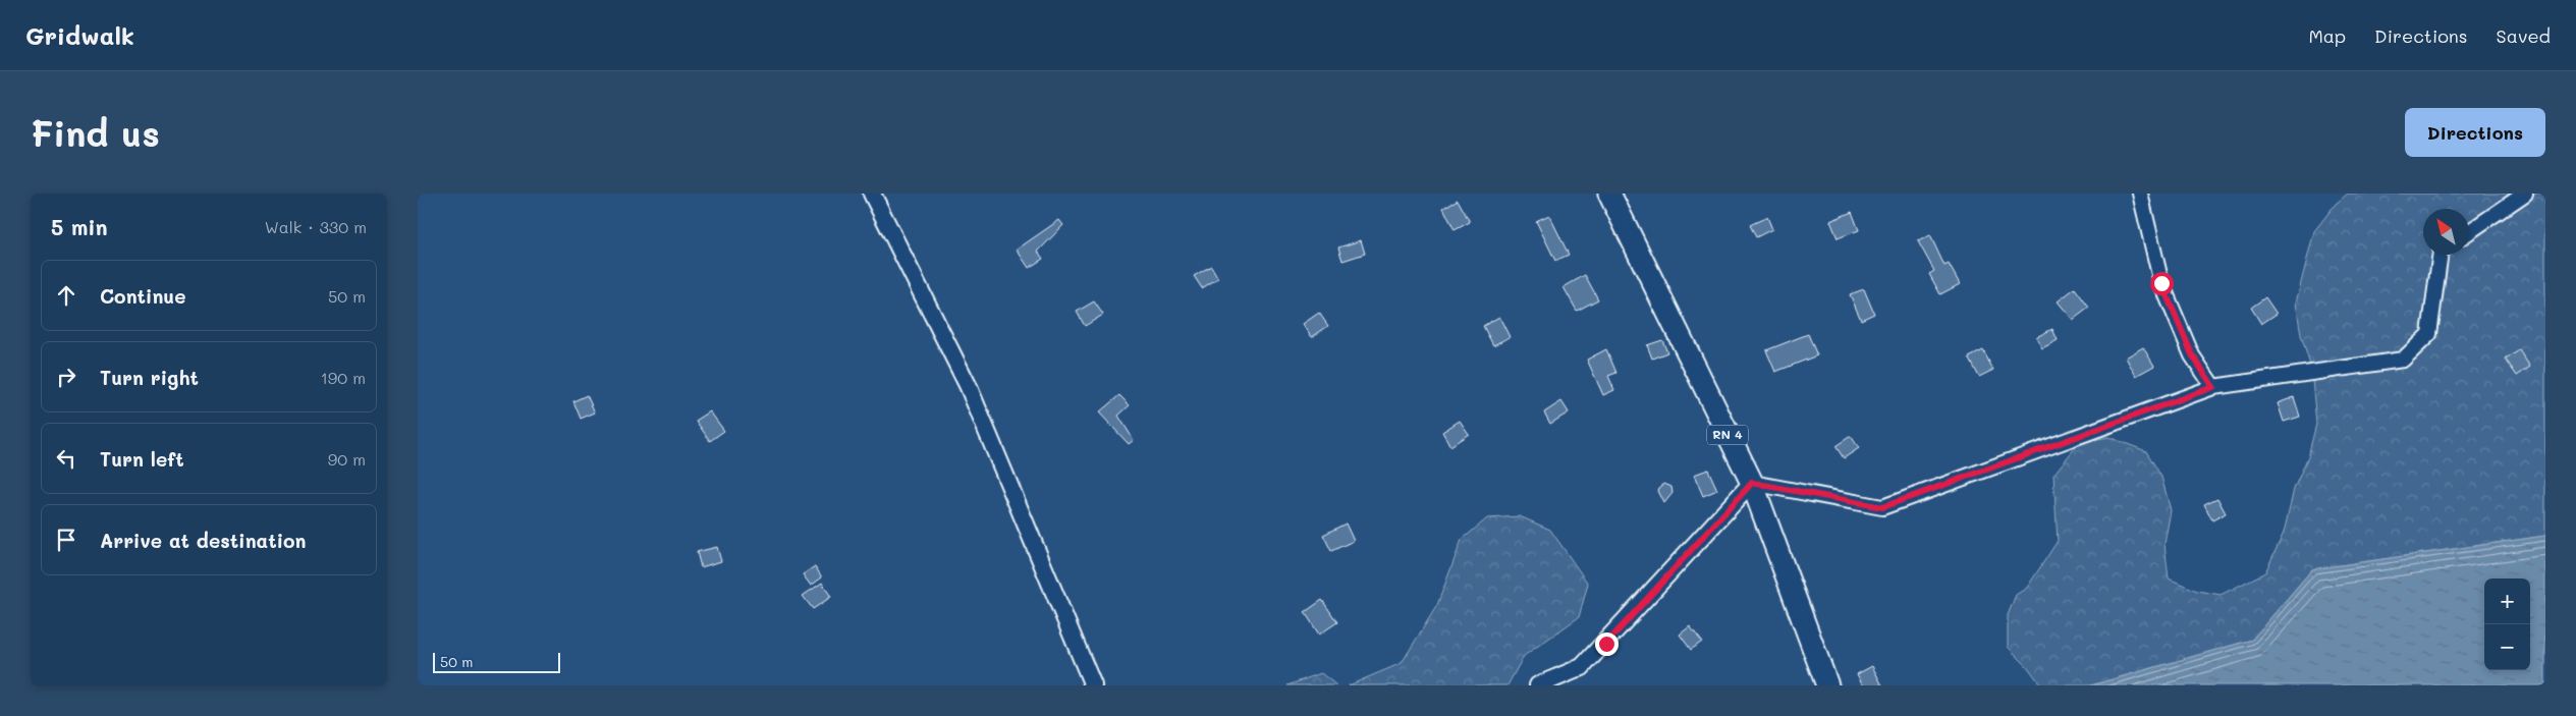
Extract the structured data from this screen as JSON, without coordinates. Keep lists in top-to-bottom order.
{
  "streets": {
    "main road": ["RN 4"]
  },
  "scale_bar": "50 m",
  "north": "top left",
  "page": {
    "header": "Gridwalk",
    "nav": ["Map", "Directions", "Saved"],
    "buttons": "Directions",
    "title": "Find us",
    "heading": ["5 min", "Walk · 330 m"],
    "list": [
      ["Continue", "50 m"],
      ["Turn right", "190 m"],
      ["Turn left", "90 m"],
      "Arrive at destination"
    ],
    "map_buttons": ["+", "−"],
    "scale": "50 m"
  }
}
